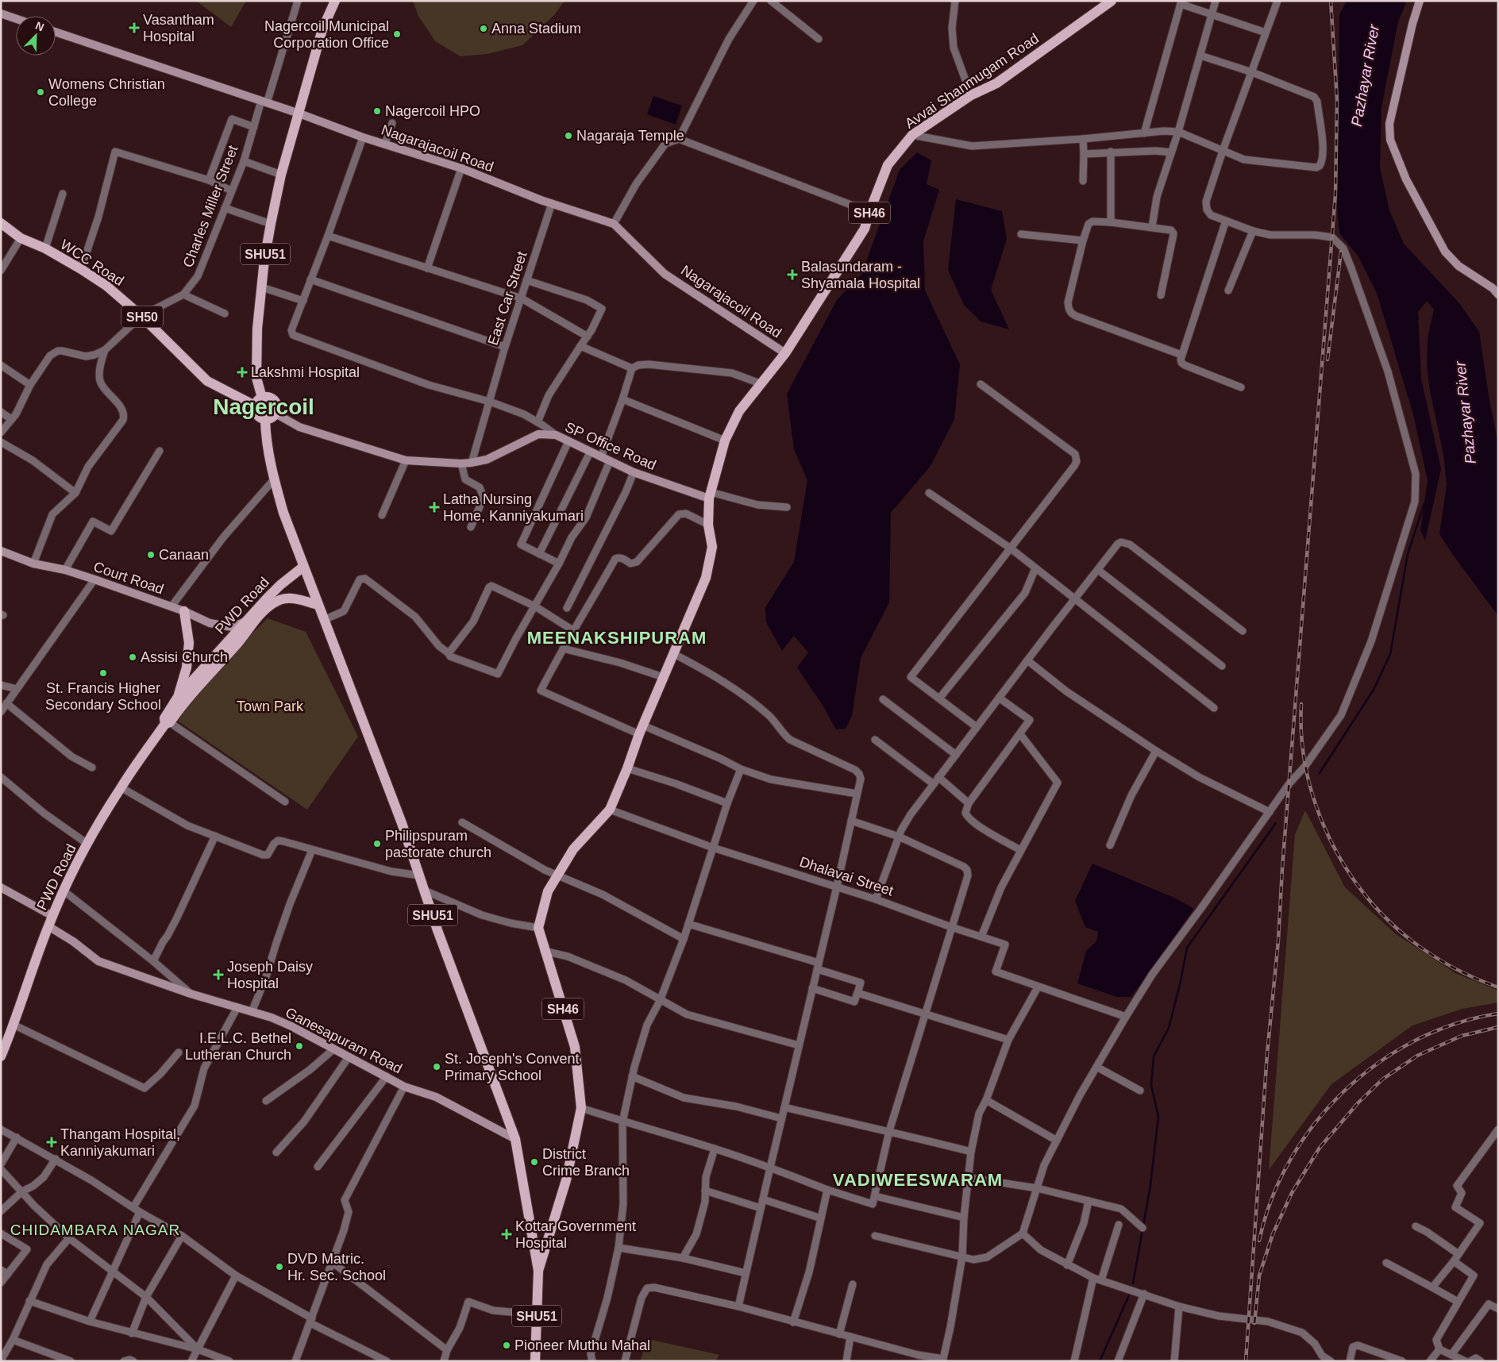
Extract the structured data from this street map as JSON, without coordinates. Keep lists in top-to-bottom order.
{
  "streets": {
    "main road": [
      "Avvai Shanmugam Road",
      "SH46",
      "SHU51",
      "WCC Road",
      "SH50",
      "PWD Road"
    ],
    "street": [
      "Nagarajacoil Road",
      "Charles Miller Street",
      "East Car Street",
      "SP Office Road",
      "Court Road",
      "Dhalavai Street",
      "Ganesapuram Road"
    ]
  },
  "crossings": [
    ["Avvai Shanmugam Road", "Nagarajacoil Road"],
    ["Avvai Shanmugam Road", "SHU51"],
    ["Avvai Shanmugam Road", "SP Office Road"],
    ["Avvai Shanmugam Road", "Dhalavai Street"],
    ["Nagarajacoil Road", "Charles Miller Street"],
    ["Nagarajacoil Road", "SHU51"],
    ["Nagarajacoil Road", "East Car Street"],
    ["Charles Miller Street", "WCC Road"],
    ["SHU51", "WCC Road"],
    ["SHU51", "SP Office Road"],
    ["SHU51", "PWD Road"],
    ["SHU51", "Ganesapuram Road"],
    ["WCC Road", "SP Office Road"],
    ["East Car Street", "SP Office Road"],
    ["Court Road", "PWD Road"],
    ["PWD Road", "Ganesapuram Road"]
  ],
  "districts": [
    "Nagercoil",
    "MEENAKSHIPURAM",
    "VADIWEESWARAM",
    "CHIDAMBARA NAGAR"
  ],
  "water": ["Pazhayar River"],
  "parks": ["Town Park"],
  "places": {
    "health": [
      "Vasantham Hospital",
      "Balasundaram - Shyamala Hospital",
      "Lakshmi Hospital",
      "Latha Nursing Home, Kanniyakumari",
      "Joseph Daisy Hospital",
      "Thangam Hospital, Kanniyakumari",
      "Kottar Government Hospital"
    ],
    "other": [
      "Anna Stadium",
      "Nagercoil Municipal Corporation Office",
      "Womens Christian College",
      "Nagercoil HPO",
      "Nagaraja Temple",
      "Canaan",
      "Assisi Church",
      "St. Francis Higher Secondary School",
      "Philipspuram pastorate church",
      "I.E.L.C. Bethel Lutheran Church",
      "St. Joseph's Convent Primary School",
      "District Crime Branch",
      "DVD Matric. Hr. Sec. School",
      "Pioneer Muthu Mahal"
    ]
  },
  "north": "top right"
}
